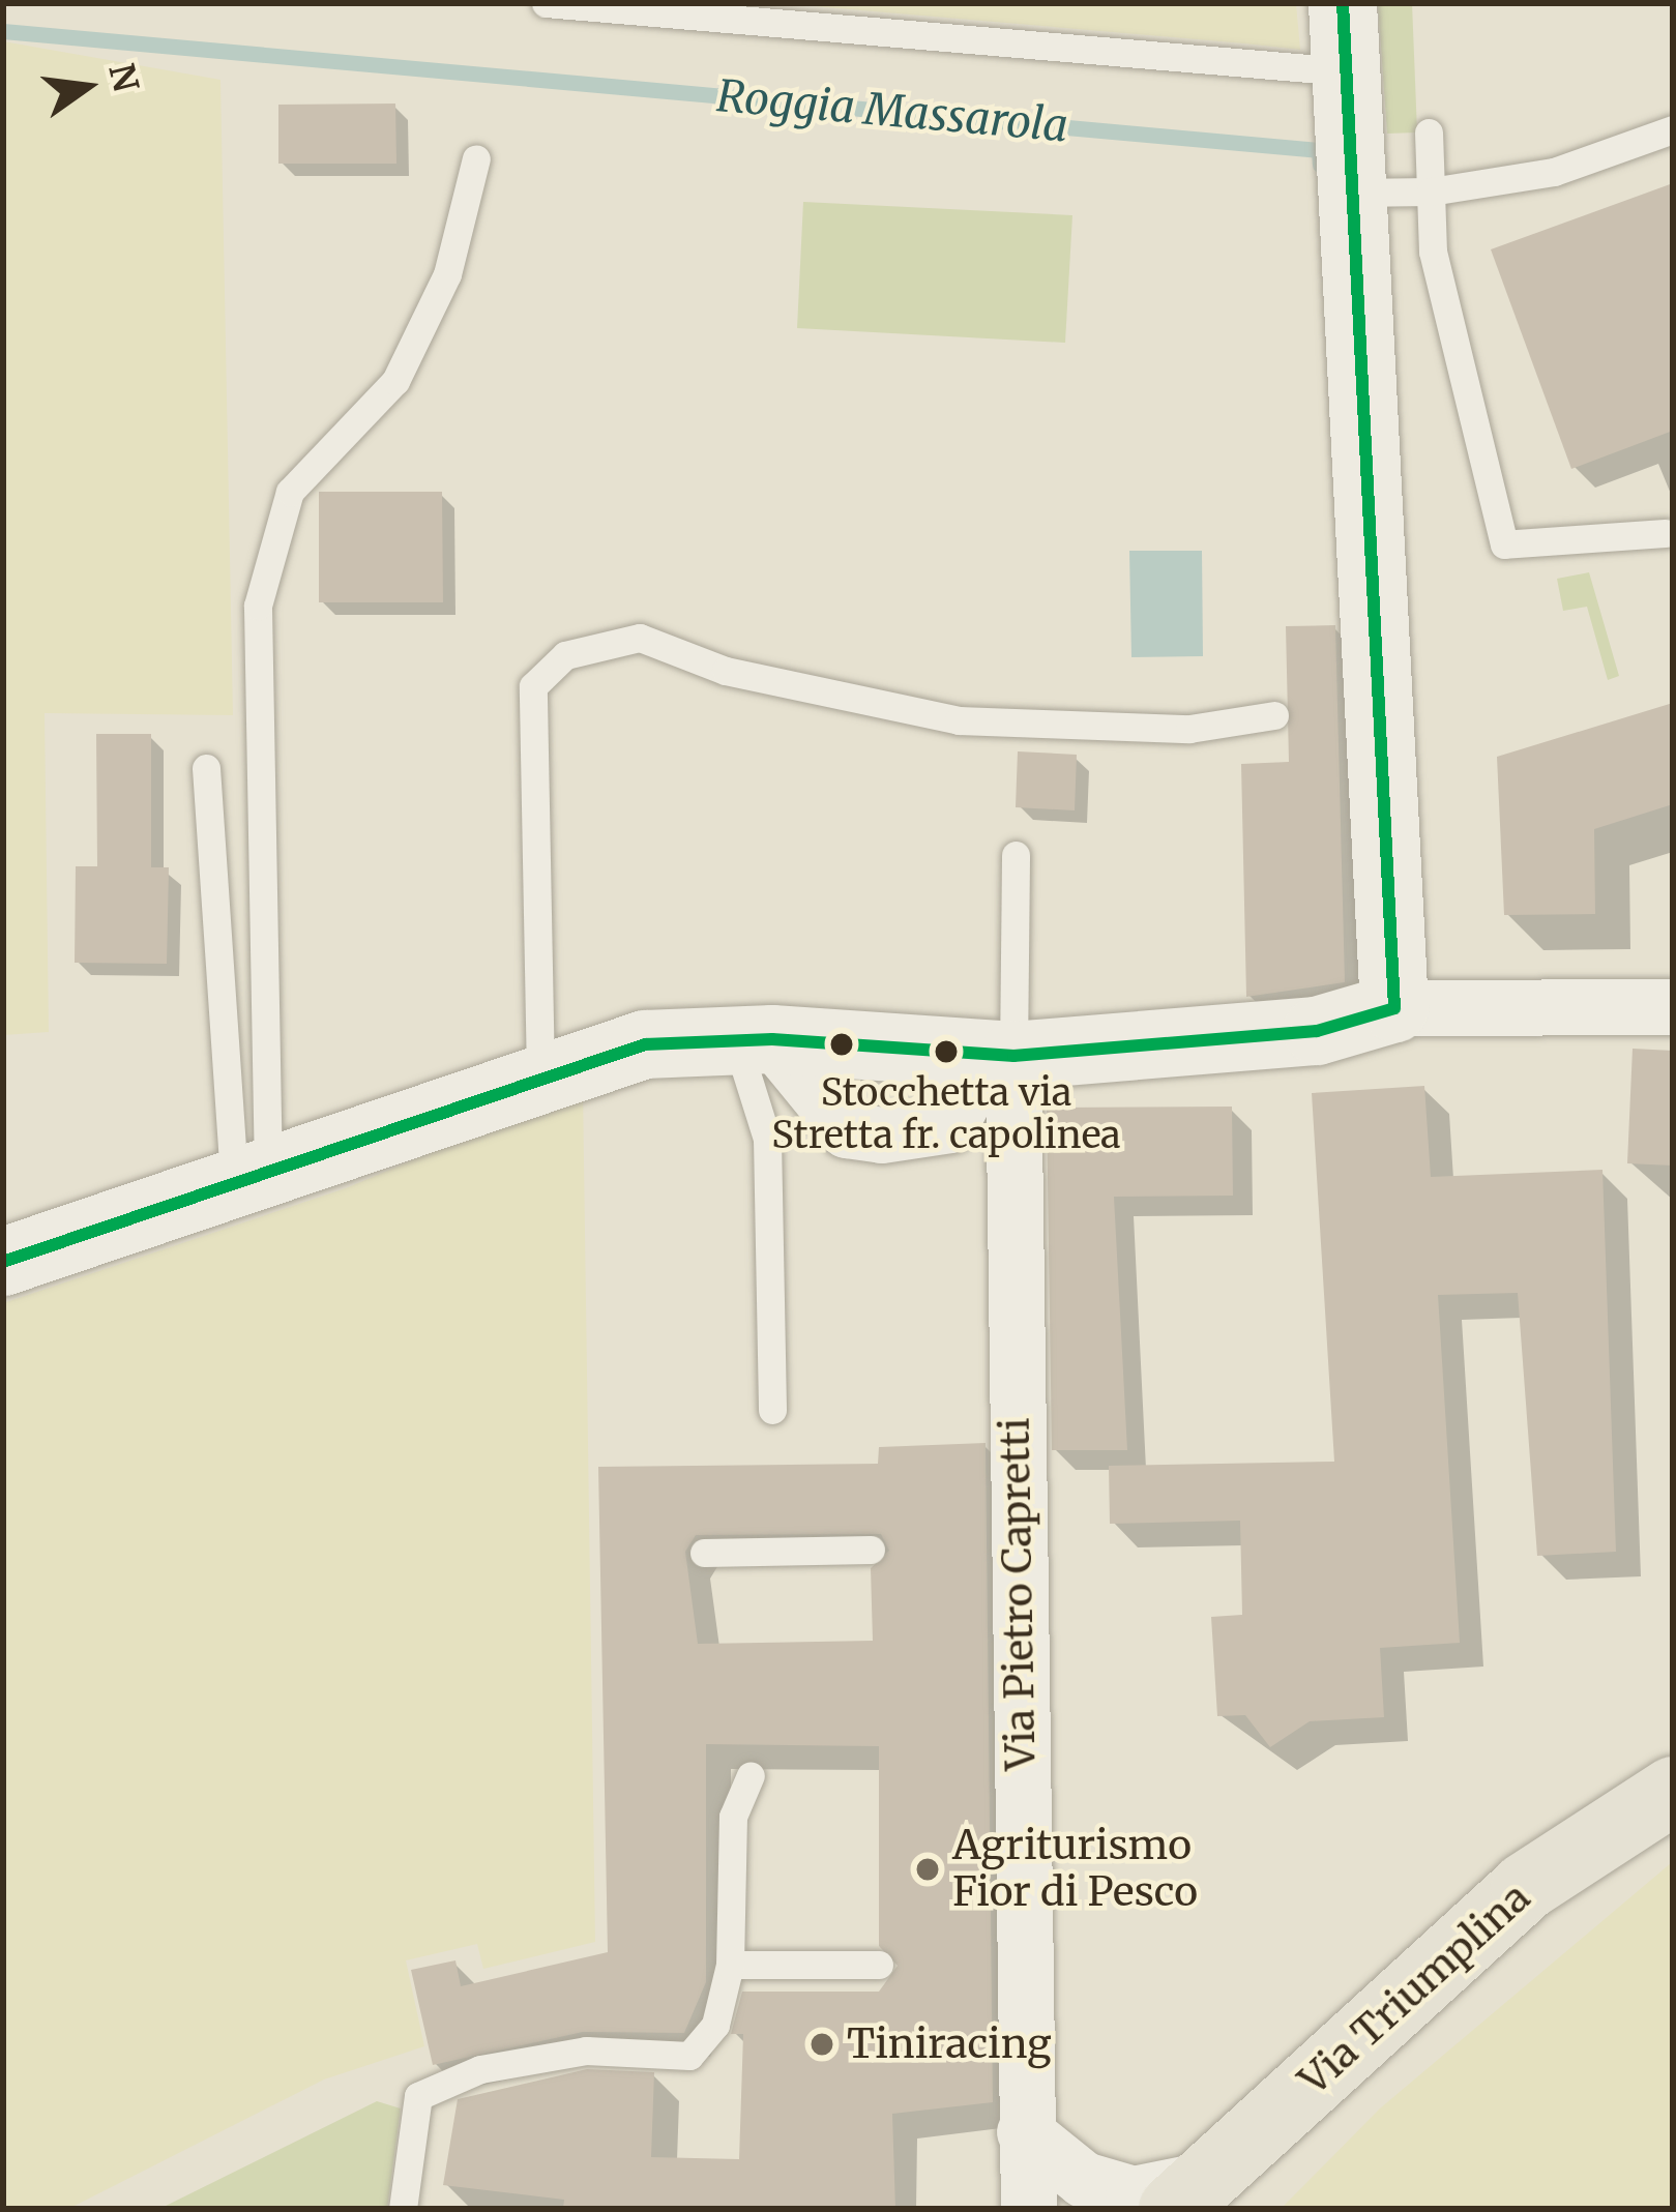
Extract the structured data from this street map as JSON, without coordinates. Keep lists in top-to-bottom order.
{
  "streets": {
    "main road": ["Via Triumplina"],
    "street": ["Via Pietro Capretti"]
  },
  "water": ["Roggia Massarola"],
  "places": ["Stocchetta via Stretta fr. capolinea", "Agriturismo Fior di Pesco", "Tiniracing"],
  "north": "right"
}
